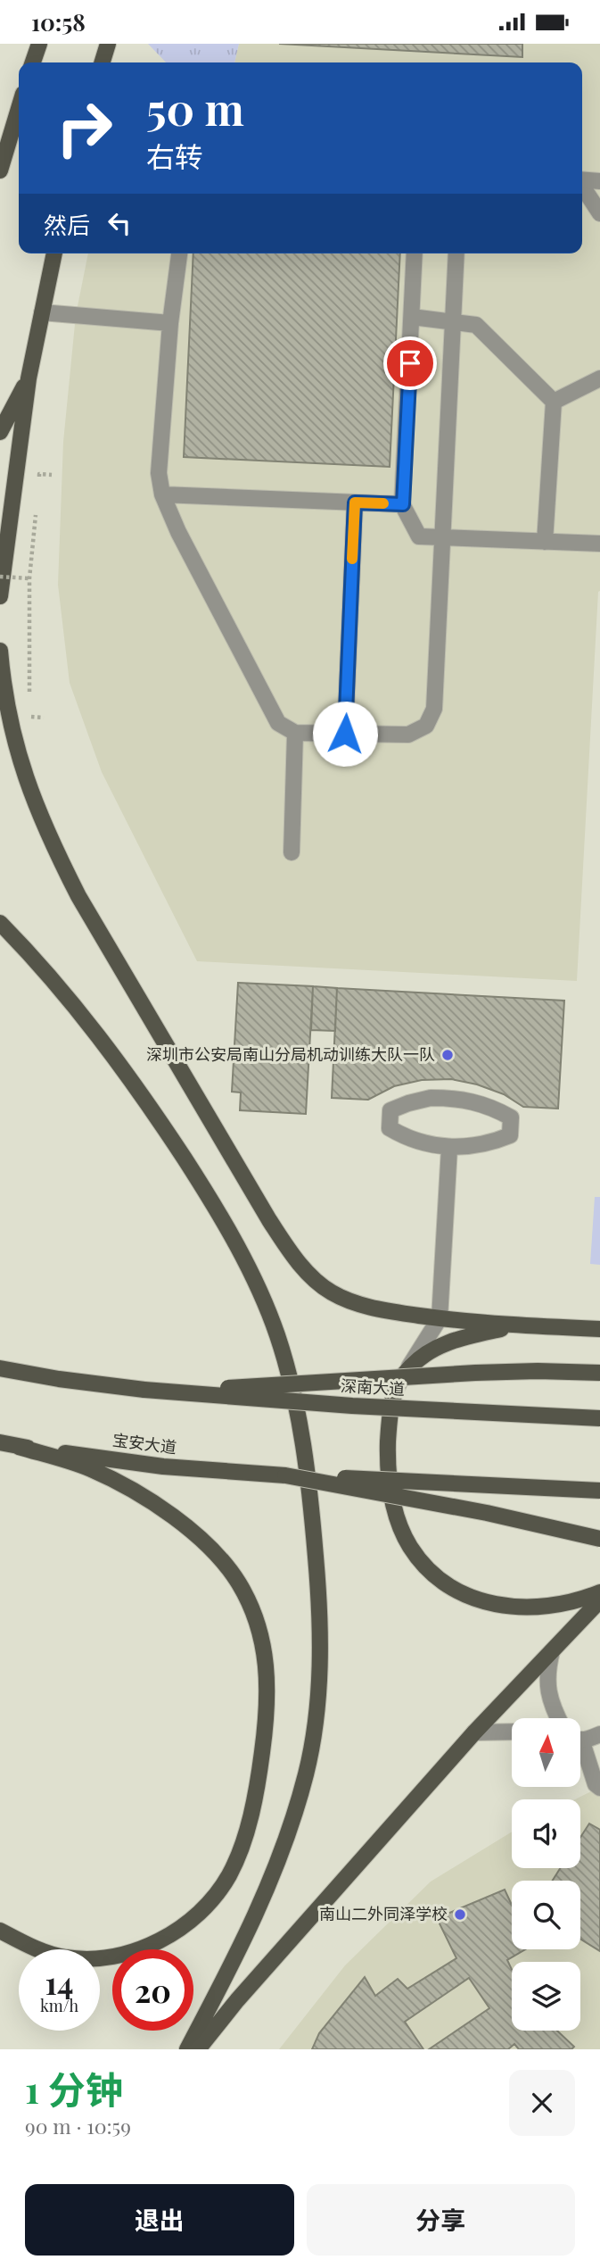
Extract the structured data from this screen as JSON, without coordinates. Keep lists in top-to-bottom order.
{
  "streets": {
    "main road": ["深南大道", "宝安大道"]
  },
  "places": ["深圳市公安局南山分局机动训练大队一队", "南山二外同泽学校"],
  "north": "top",
  "page": {
    "status": "10:58",
    "turn": ["50 m", "右转"],
    "then": "然后",
    "speed": "14 km/h",
    "limit": "20",
    "heading": ["1 分钟", "90 m · 10:59"],
    "buttons": ["退出", "分享"]
  }
}
